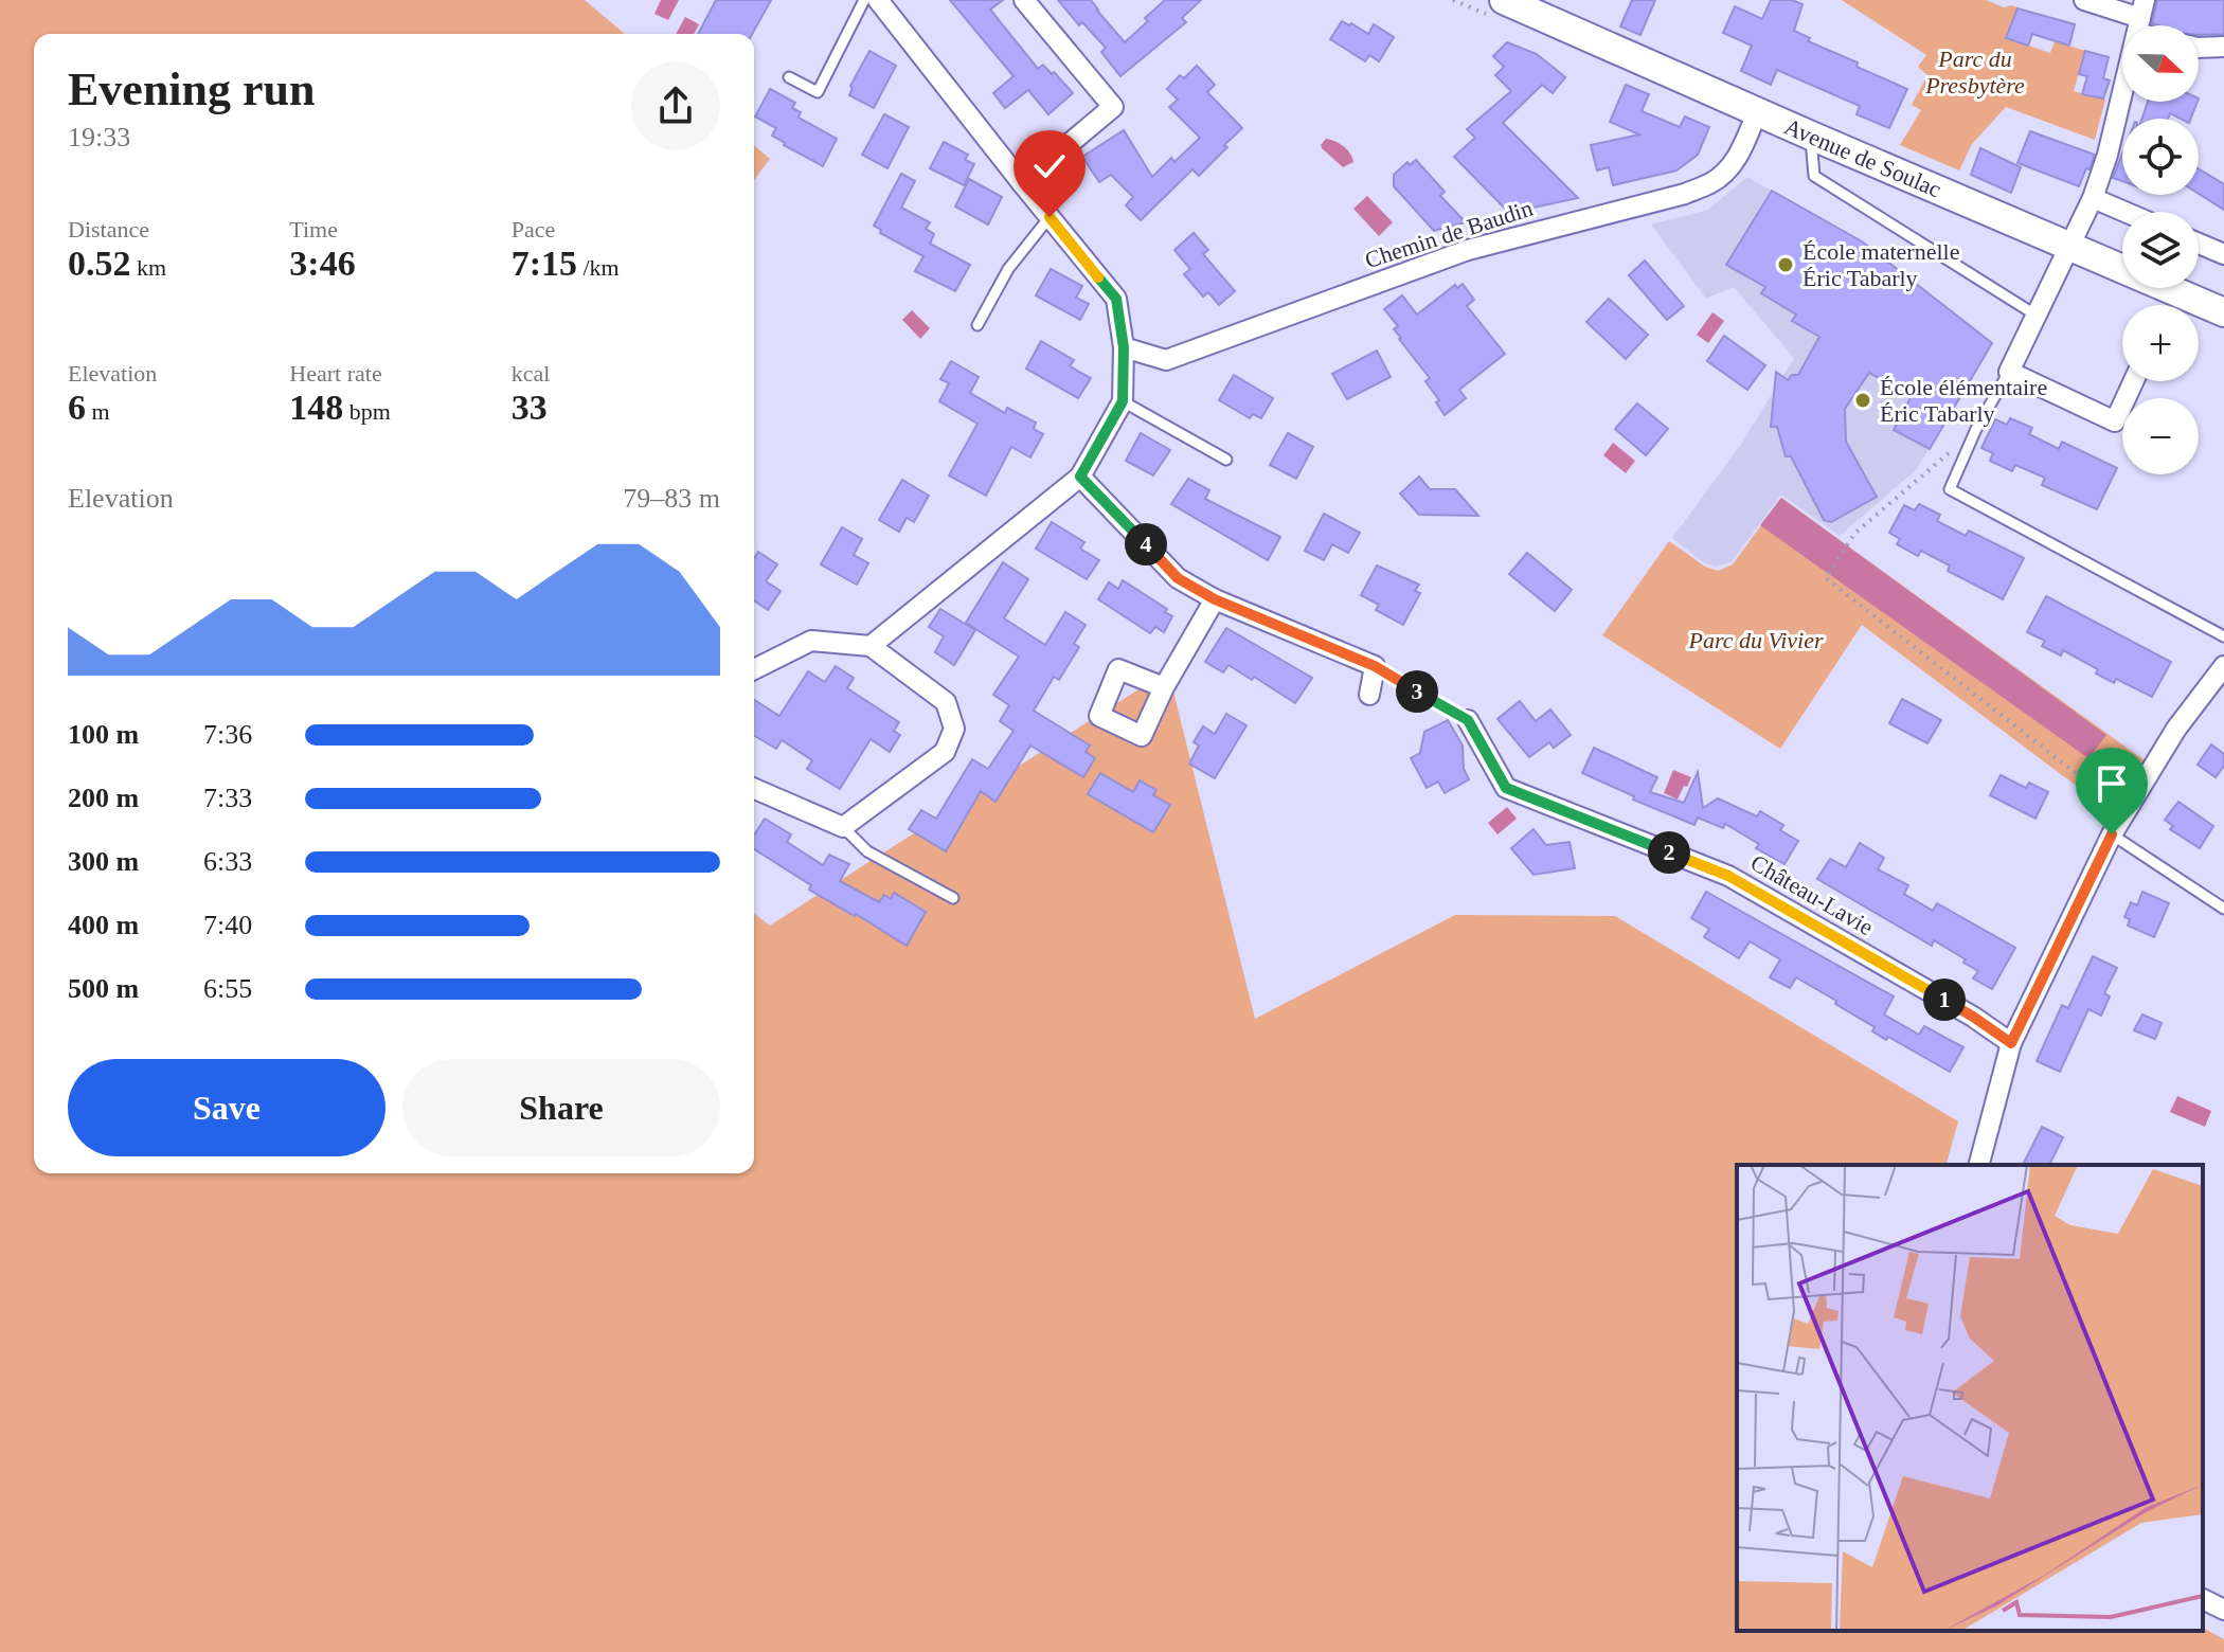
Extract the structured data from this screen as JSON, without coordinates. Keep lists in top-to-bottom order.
{
  "streets": {
    "main road": ["Avenue de Soulac"],
    "street": ["Chemin de Baudin", "Château-Lavie"]
  },
  "crossings": [
    ["Avenue de Soulac", "Chemin de Baudin"]
  ],
  "parks": ["Parc du Presbytère", "Parc du Vivier"],
  "places": ["École maternelle Éric Tabarly", "École élémentaire Éric Tabarly"],
  "north": "right",
  "page": {
    "map_buttons": ["+", "−"],
    "heading": ["Evening run", "19:33"],
    "stats": [
      ["Distance", "0.52 km"],
      ["Time", "3:46"],
      ["Pace", "7:15 /km"],
      ["Elevation", "6 m"],
      ["Heart rate", "148 bpm"],
      ["kcal", "33"]
    ],
    "chart": ["Elevation", "79–83 m"],
    "pins": [
      "4",
      "3",
      "2",
      "1"
    ],
    "list": [
      {
        "name": "100 m",
        "note": "7:36"
      },
      {
        "name": "200 m",
        "note": "7:33"
      },
      {
        "name": "300 m",
        "note": "6:33"
      },
      {
        "name": "400 m",
        "note": "7:40"
      },
      {
        "name": "500 m",
        "note": "6:55"
      }
    ],
    "buttons": ["Save", "Share"]
  }
}
